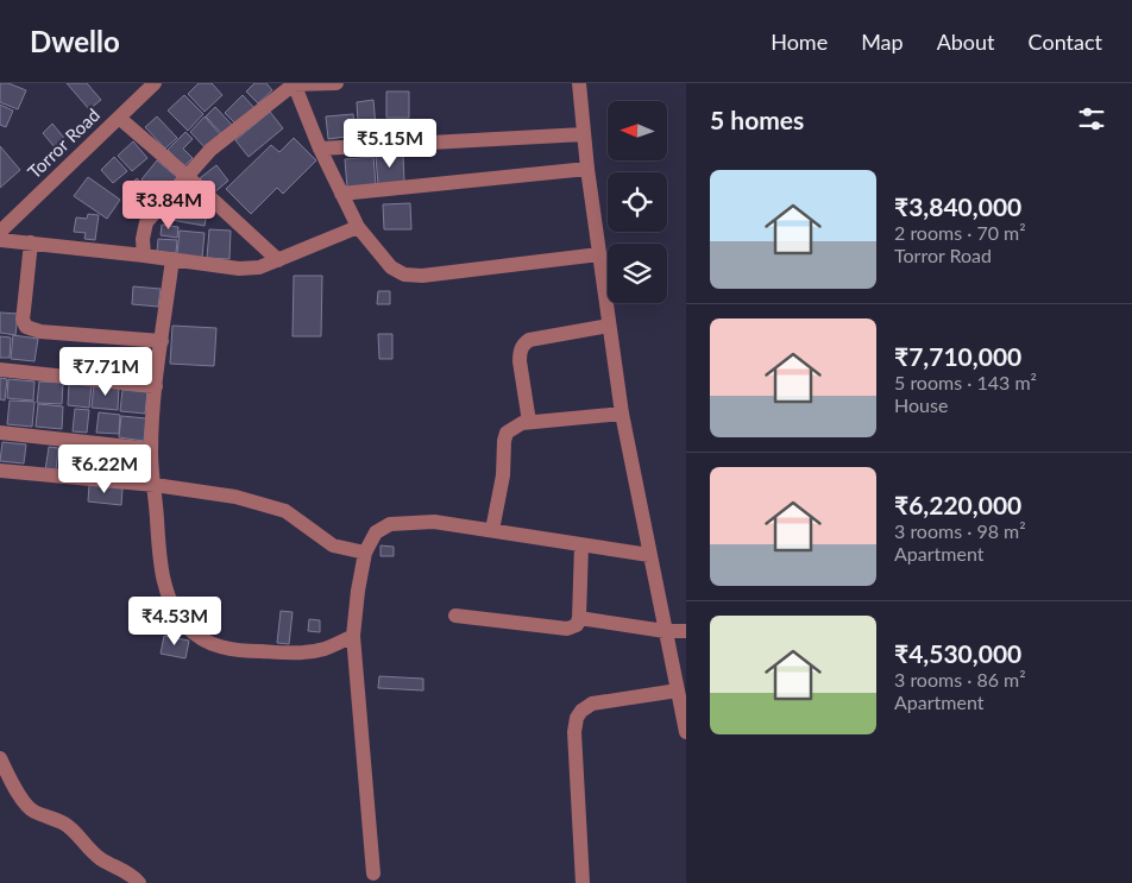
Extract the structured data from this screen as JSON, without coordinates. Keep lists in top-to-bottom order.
{
  "streets": {
    "street": ["Torror Road"]
  },
  "north": "left",
  "page": {
    "header": "Dwello",
    "nav": [
      "Home",
      "Map",
      "About",
      "Contact"
    ],
    "heading": "5 homes",
    "price": [
      "₹5.15M",
      "₹3.84M",
      "₹7.71M",
      "₹6.22M",
      "₹4.53M"
    ],
    "list": [
      {
        "name": "₹3,840,000",
        "note": "2 rooms · 70 m² · Torror Road"
      },
      {
        "name": "₹7,710,000",
        "note": "5 rooms · 143 m² · House"
      },
      {
        "name": "₹6,220,000",
        "note": "3 rooms · 98 m² · Apartment"
      },
      {
        "name": "₹4,530,000",
        "note": "3 rooms · 86 m² · Apartment"
      }
    ]
  }
}
